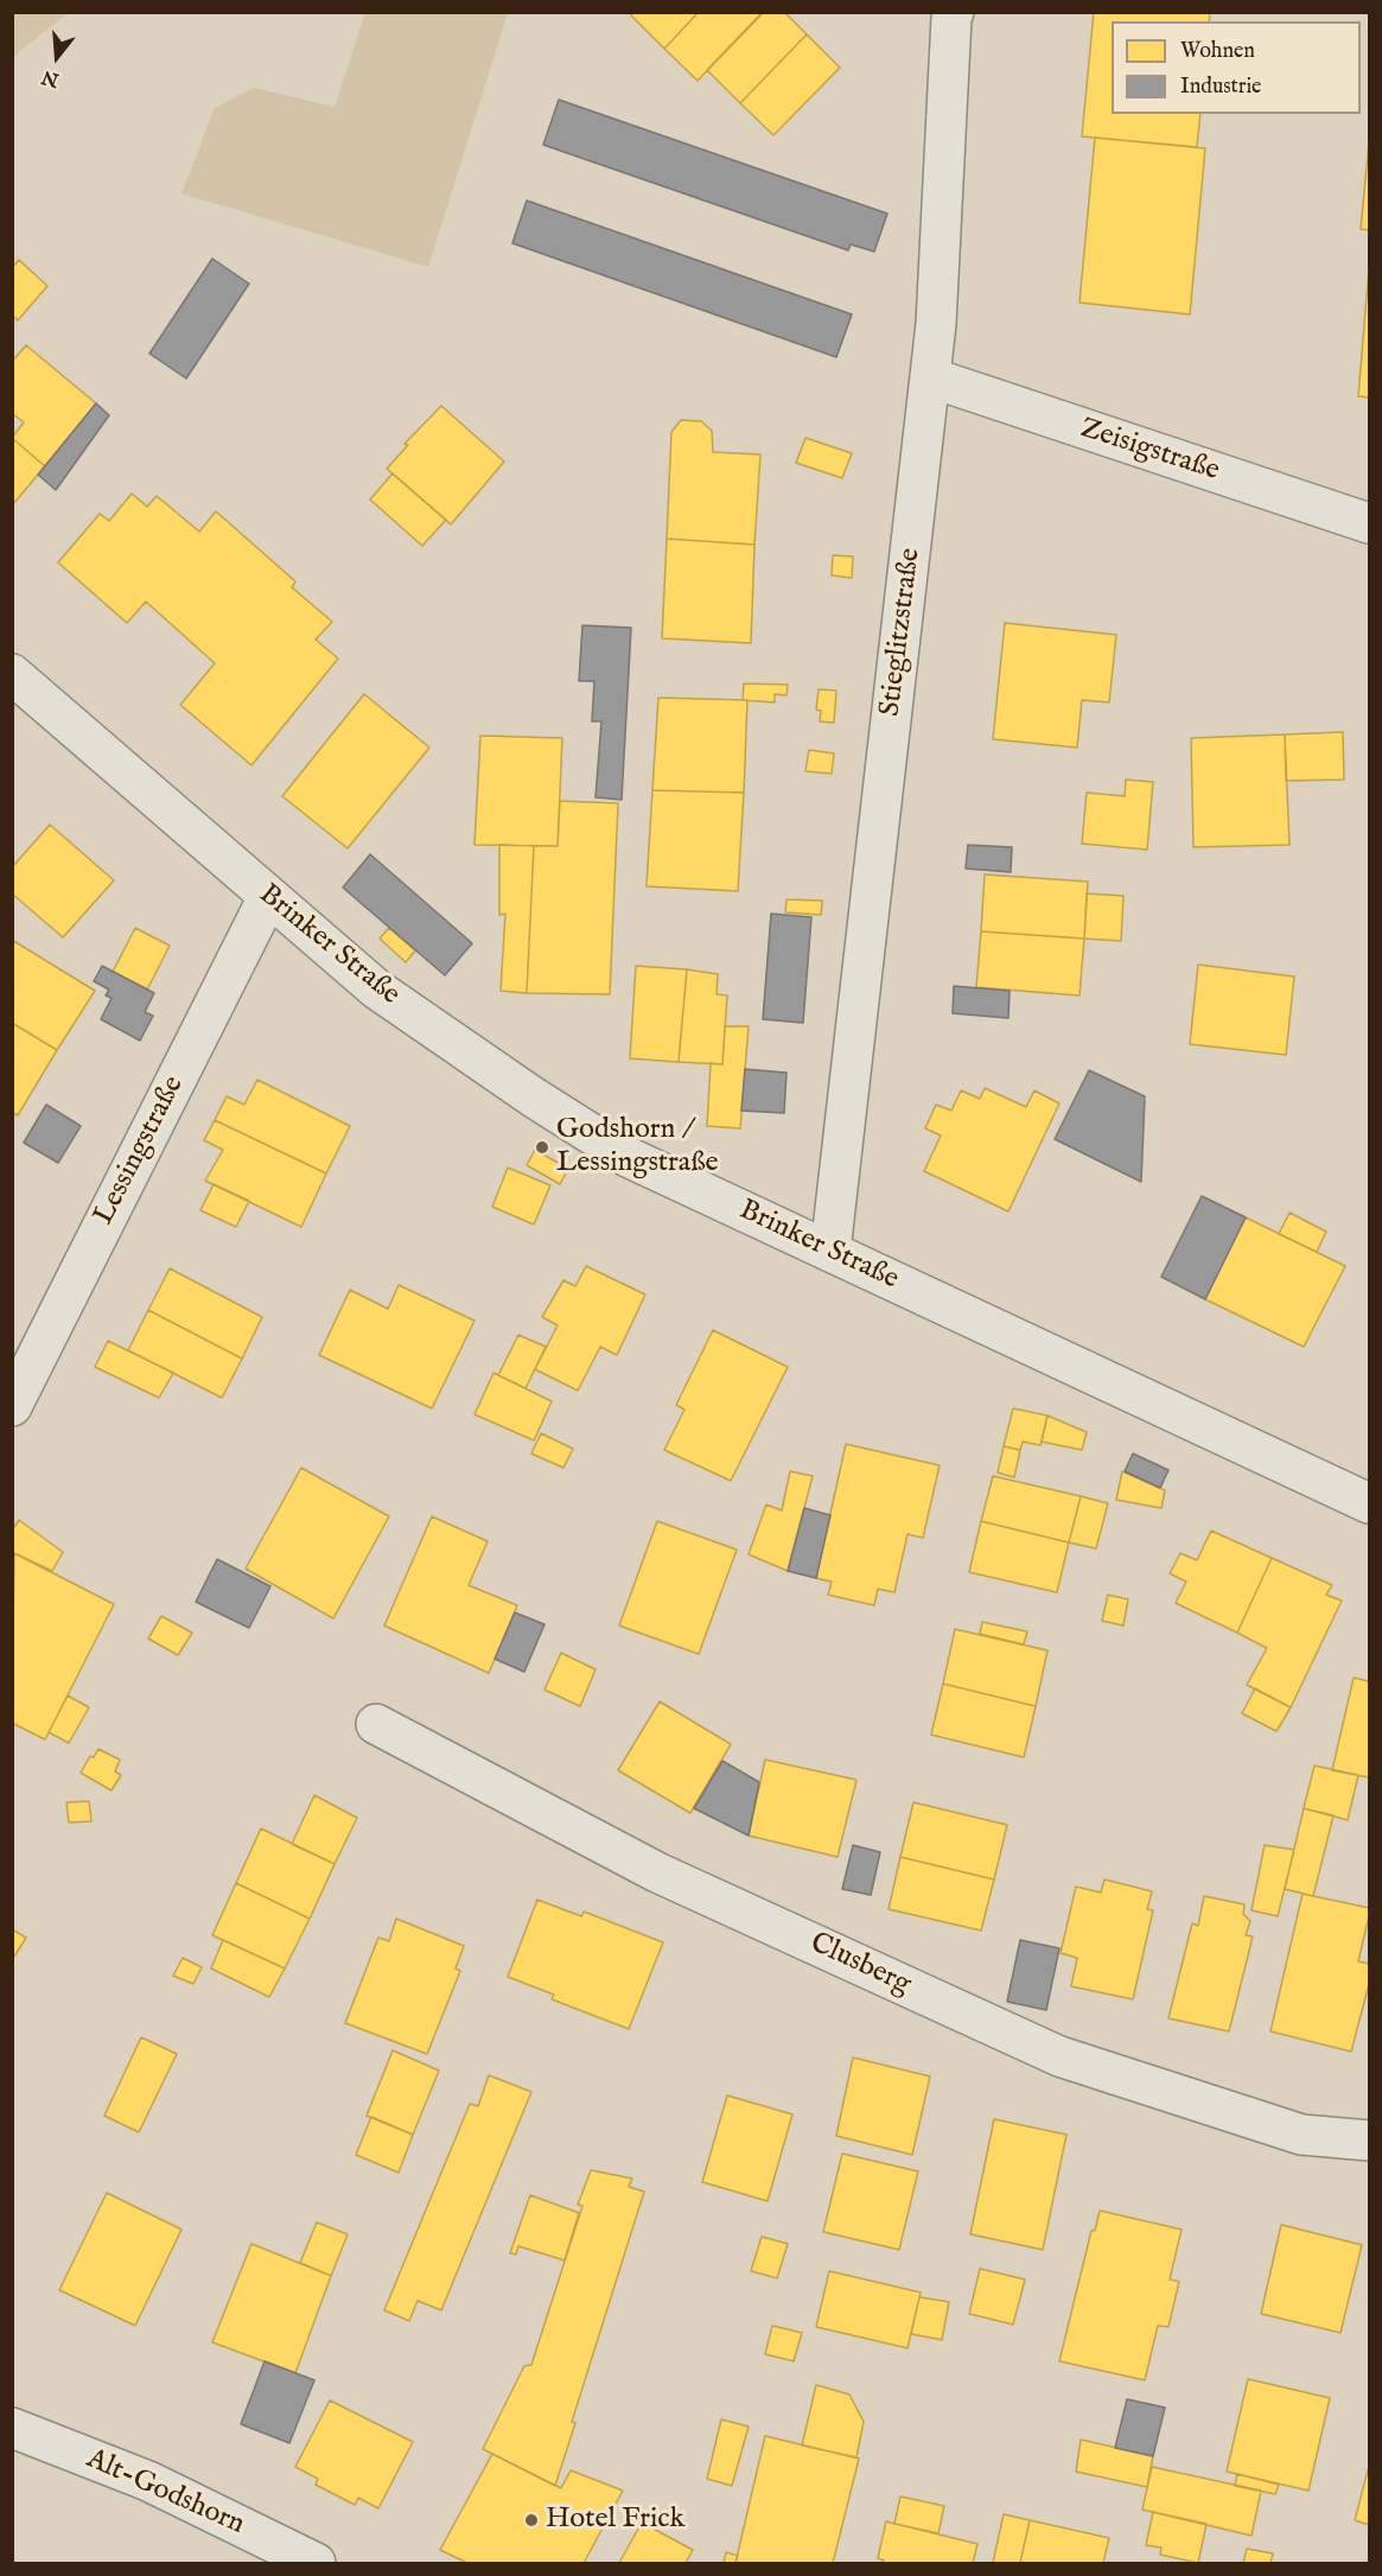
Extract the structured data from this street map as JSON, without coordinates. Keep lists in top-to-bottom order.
{
  "streets": {
    "street": [
      "Zeisigstraße",
      "Stieglitzstraße",
      "Brinker Straße",
      "Lessingstraße",
      "Clusberg",
      "Alt-Godshorn"
    ]
  },
  "crossings": [
    ["Zeisigstraße", "Stieglitzstraße"],
    ["Stieglitzstraße", "Brinker Straße"],
    ["Brinker Straße", "Lessingstraße"]
  ],
  "places": ["Godshorn / Lessingstraße", "Hotel Frick"],
  "legend": ["Wohnen", "Industrie"],
  "north": "bottom"
}
